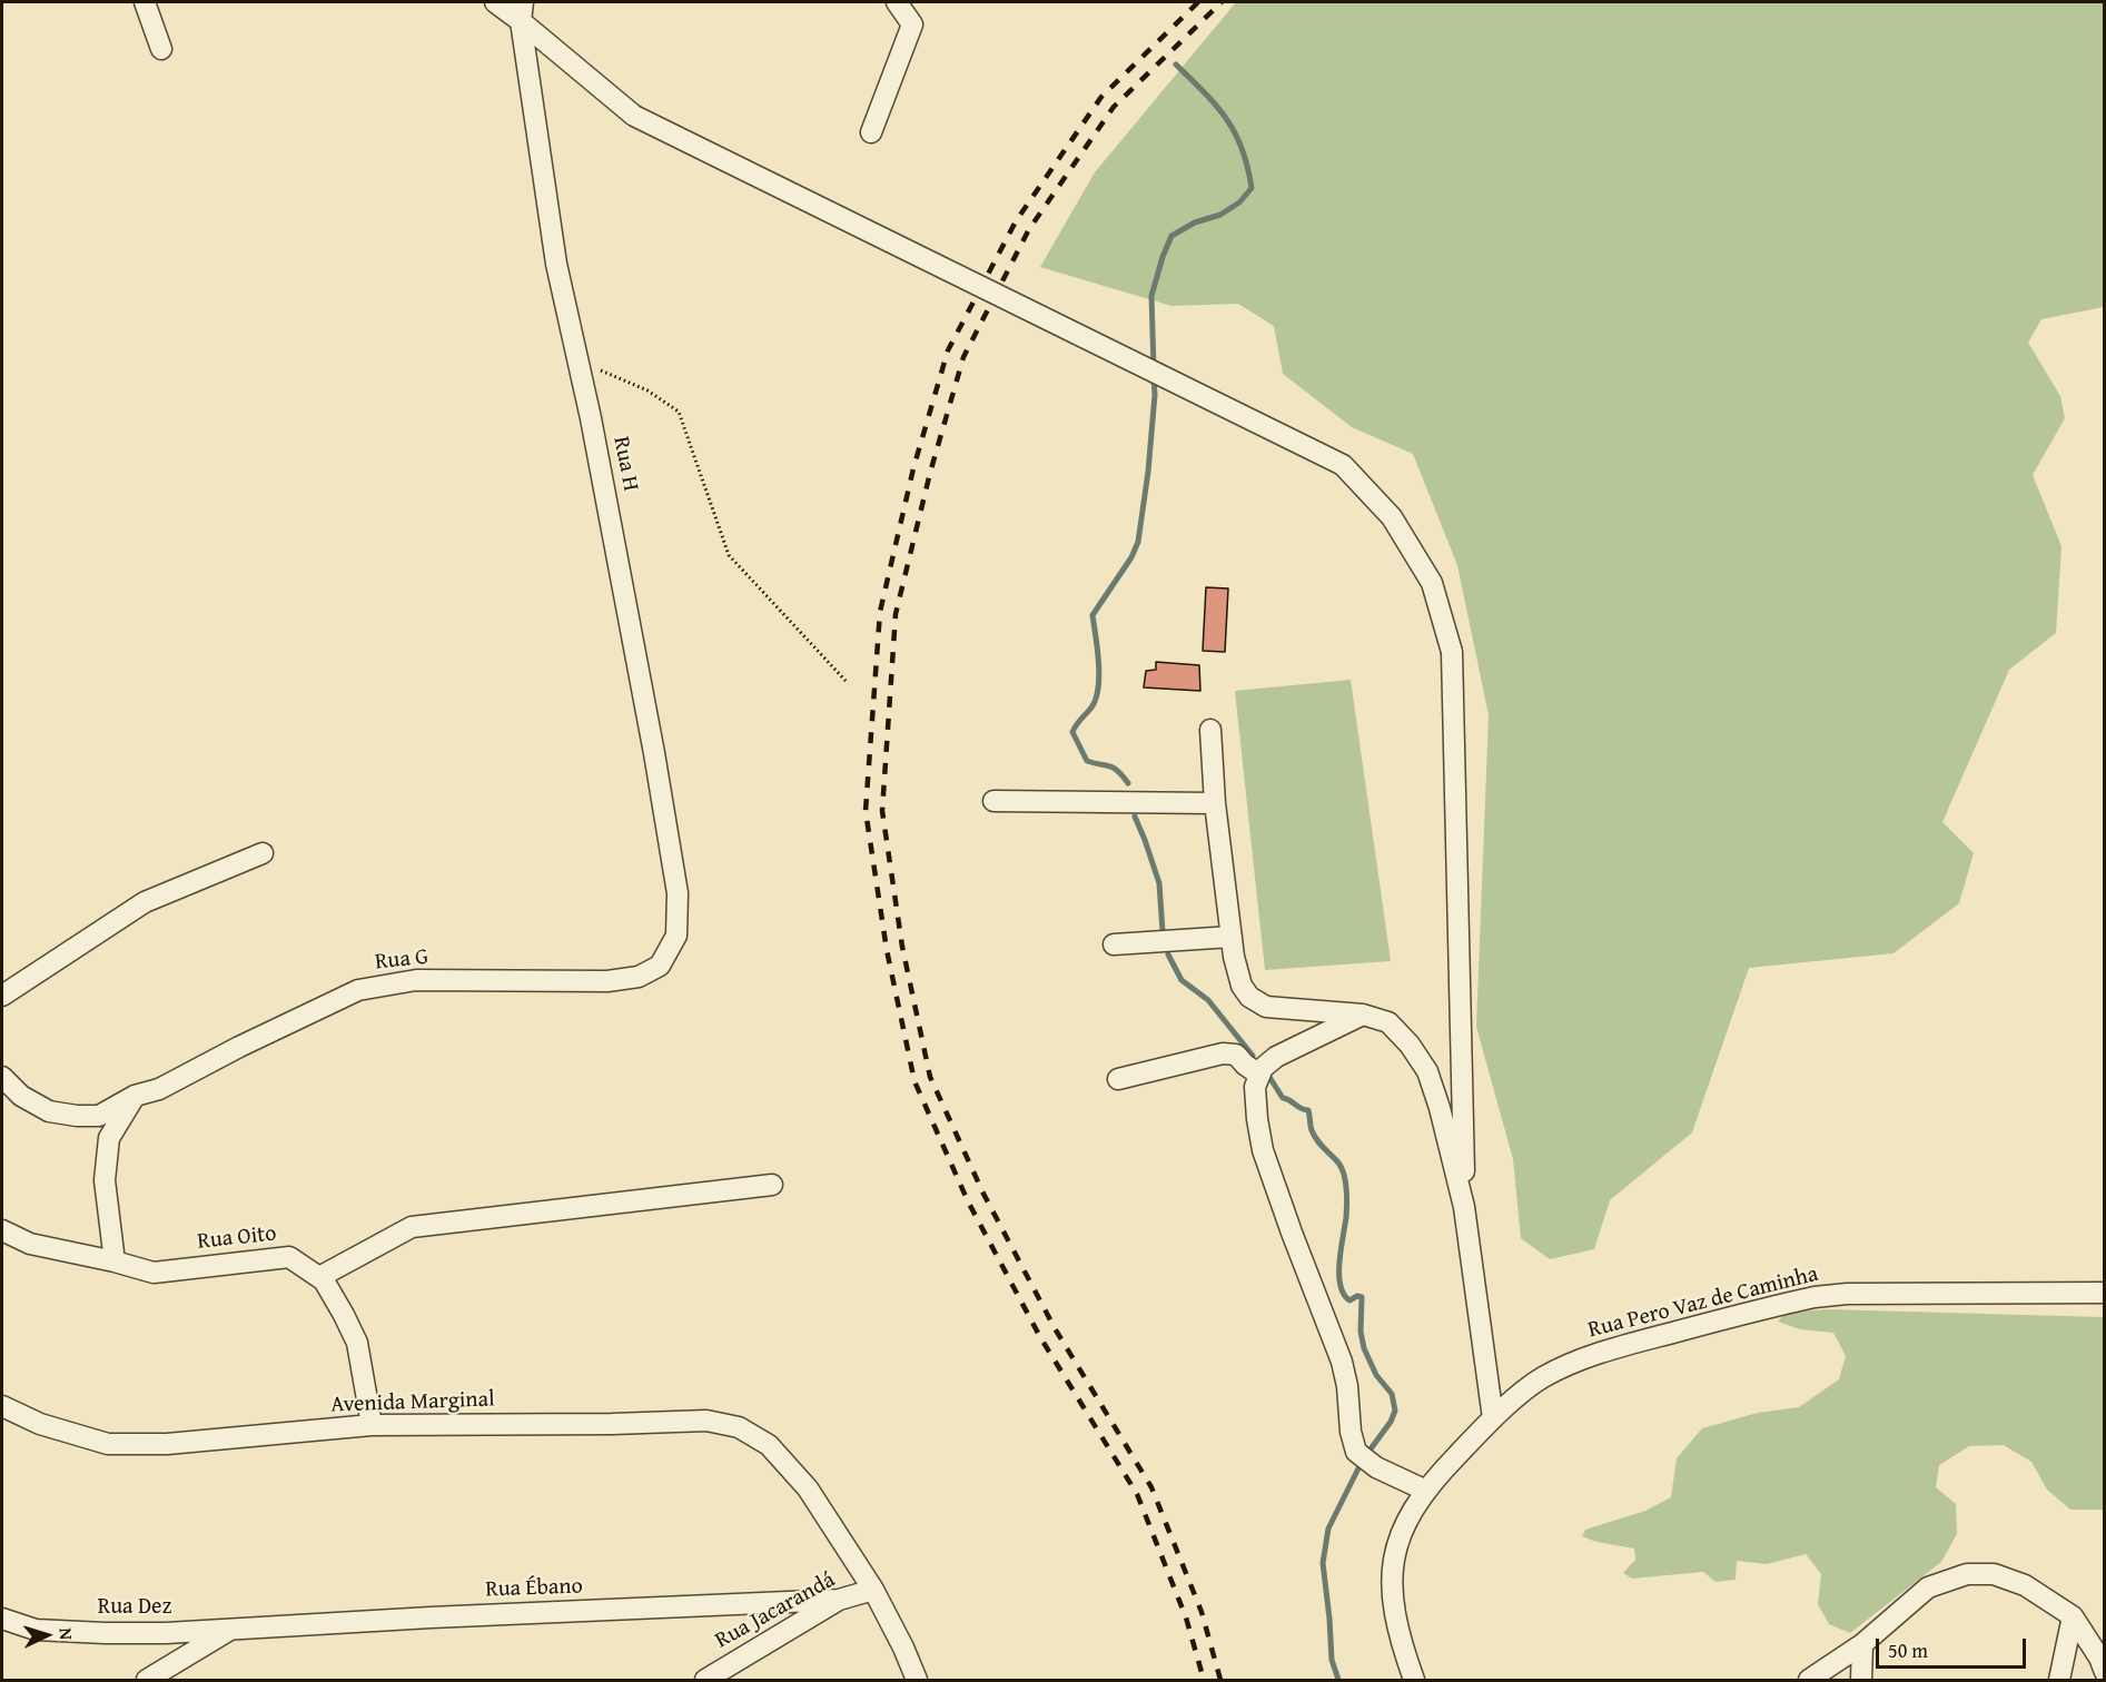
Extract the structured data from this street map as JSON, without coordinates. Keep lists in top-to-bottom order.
{
  "streets": {
    "street": [
      "Rua H",
      "Rua G",
      "Rua Oito",
      "Rua Pero Vaz de Caminha",
      "Avenida Marginal",
      "Rua Ébano",
      "Rua Dez",
      "Rua Jacarandá"
    ]
  },
  "crossings": [
    ["Rua H", "Rua G"],
    ["Rua Oito", "Avenida Marginal"],
    ["Avenida Marginal", "Rua Jacarandá"],
    ["Rua Ébano", "Rua Dez"],
    ["Rua Ébano", "Rua Jacarandá"]
  ],
  "scale_bar": "50 m",
  "north": "right"
}
